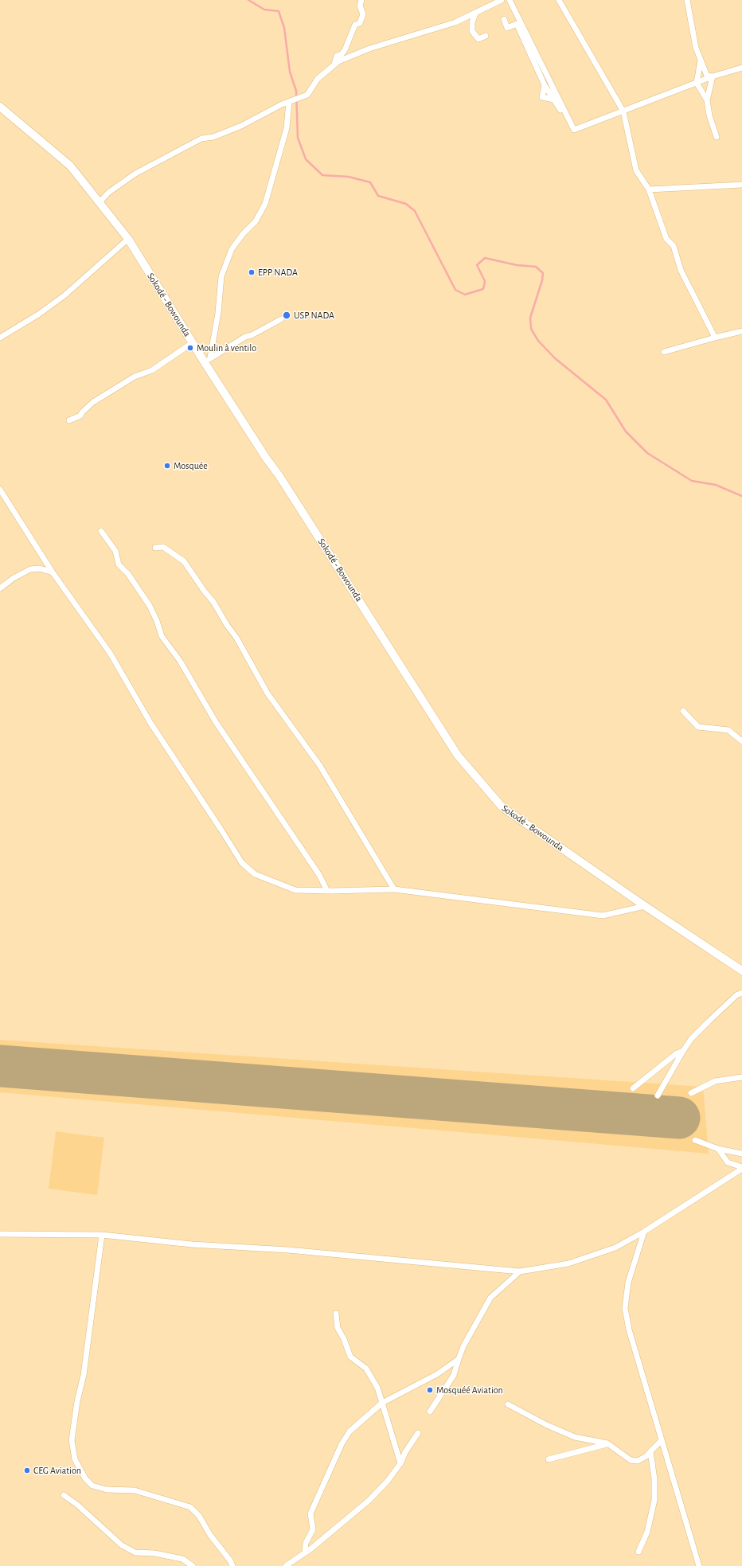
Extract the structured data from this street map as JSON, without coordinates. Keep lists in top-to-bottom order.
{
  "streets": {
    "main road": ["Sokodé - Bowounda"]
  },
  "places": [
    "EPP NADA",
    "USP NADA",
    "Moulin à ventilo",
    "Mosquée",
    "Mosquéé Aviation",
    "CEG Aviation"
  ]
}
